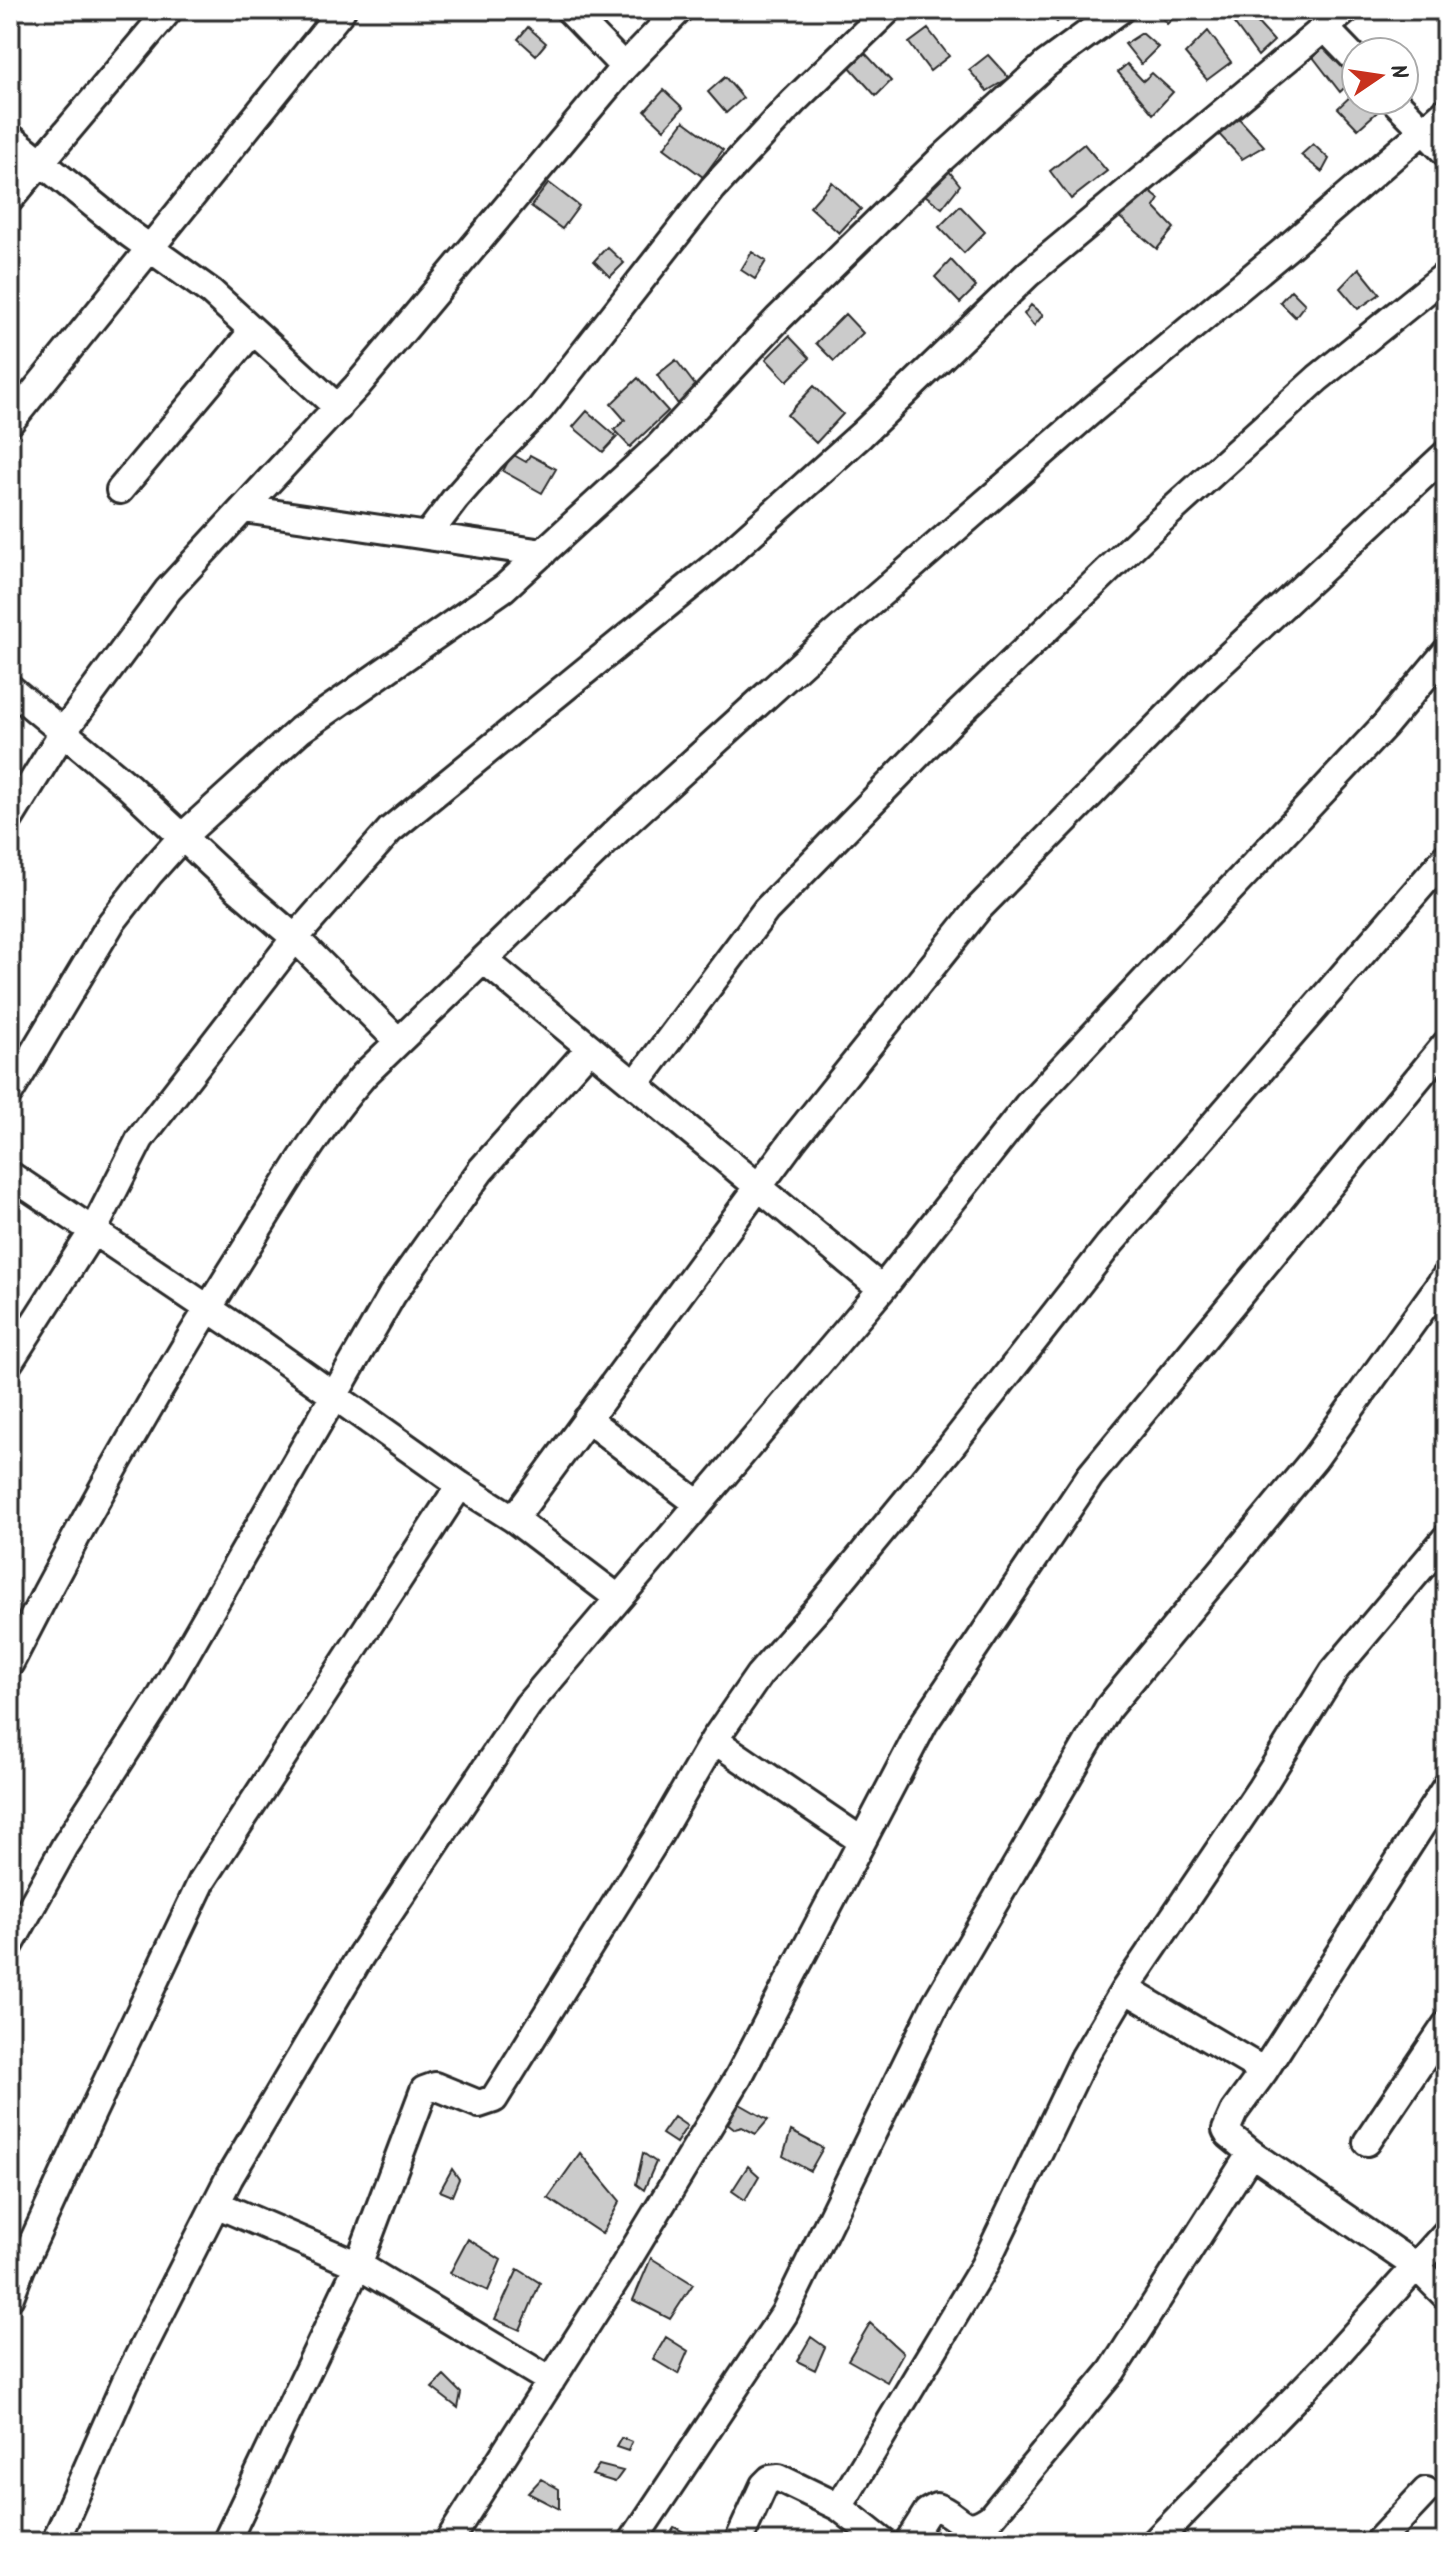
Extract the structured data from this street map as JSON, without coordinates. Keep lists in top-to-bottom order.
{
  "north": "right"
}
